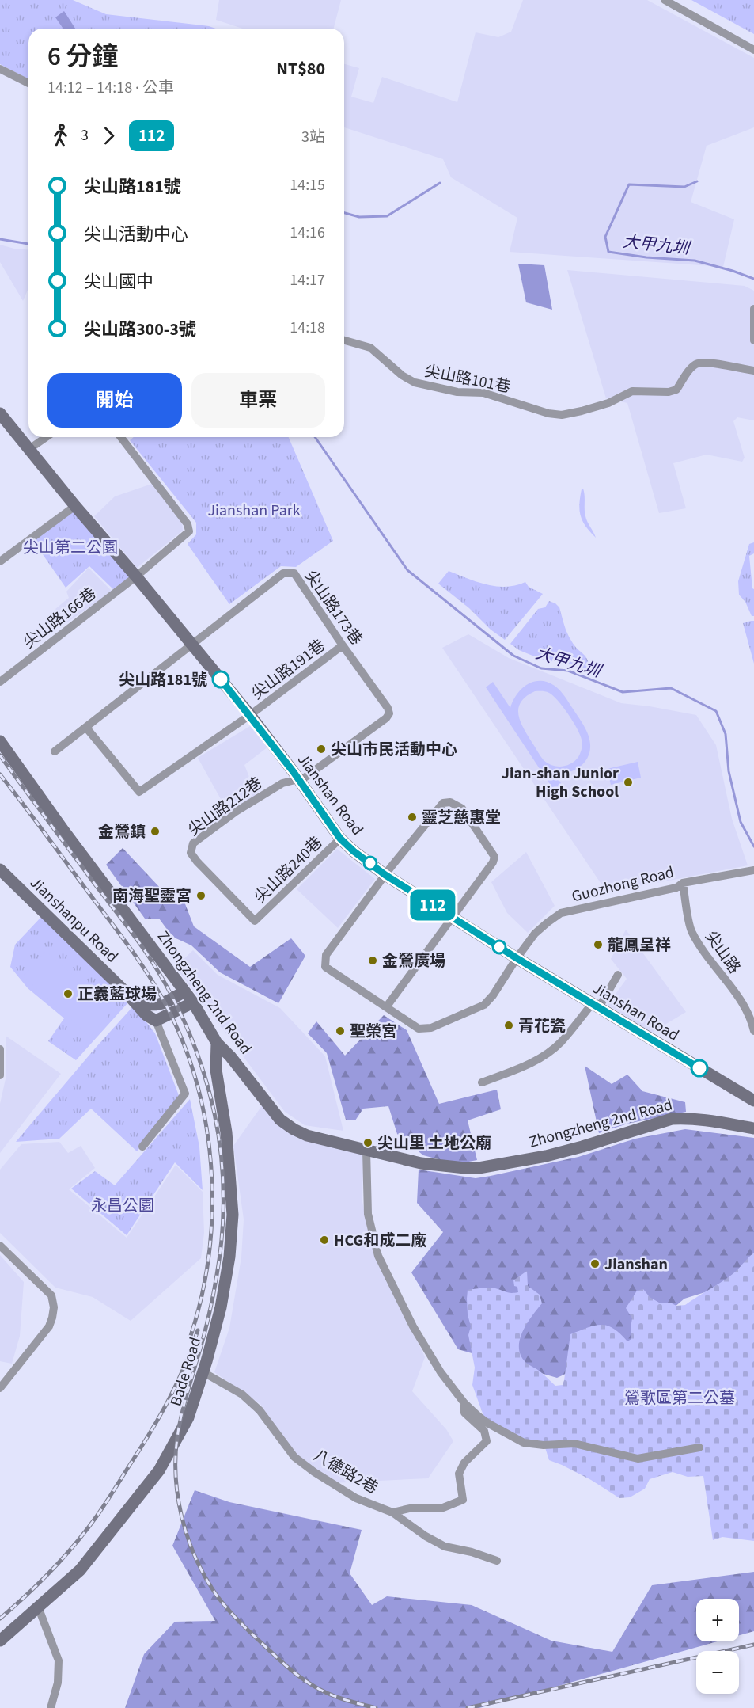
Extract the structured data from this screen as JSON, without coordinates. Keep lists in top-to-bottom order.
{
  "streets": {
    "street": [
      "尖山路101巷",
      "尖山路173巷",
      "尖山路166巷",
      "尖山路191巷",
      "Jianshan Road",
      "尖山路212巷",
      "尖山路240巷",
      "Guozhong Road",
      "Jianshanpu Road",
      "尖山路",
      "Zhongzheng 2nd Road",
      "Bade Road",
      "八德路2巷"
    ]
  },
  "crossings": [
    ["尖山路173巷", "尖山路191巷"],
    ["尖山路173巷", "Jianshan Road"],
    ["尖山路173巷", "尖山路212巷"],
    ["尖山路166巷", "Jianshan Road"],
    ["尖山路191巷", "Jianshan Road"],
    ["Jianshan Road", "尖山路212巷"],
    ["Jianshan Road", "尖山路240巷"],
    ["Jianshan Road", "Guozhong Road"],
    ["尖山路212巷", "尖山路240巷"],
    ["Guozhong Road", "尖山路"],
    ["Jianshanpu Road", "Zhongzheng 2nd Road"],
    ["Zhongzheng 2nd Road", "Bade Road"],
    ["Bade Road", "八德路2巷"]
  ],
  "water": ["大甲九圳"],
  "parks": [
    "Jianshan Park",
    "尖山第二公園",
    "永昌公園",
    "鶯歌區第二公墓"
  ],
  "places": [
    "尖山路181號",
    "尖山市民活動中心",
    "Jian-shan Junior High School",
    "靈芝慈惠堂",
    "金鶯鎮",
    "南海聖靈宮",
    "龍鳳呈祥",
    "金鶯廣場",
    "正義藍球場",
    "青花瓷",
    "聖榮宮",
    "尖山里 土地公廟",
    "HCG和成二廠",
    "Jianshan"
  ],
  "lines": ["bus line 112"],
  "page": {
    "on_map": "112",
    "heading": ["6 分鐘", "14:12 – 14:18 · 公車", "NT$80"],
    "legs": ["3", "112", "3站"],
    "list": [
      {
        "name": "尖山路181號",
        "value": "14:15"
      },
      {
        "name": "尖山活動中心",
        "value": "14:16"
      },
      {
        "name": "尖山國中",
        "value": "14:17"
      },
      {
        "name": "尖山路300-3號",
        "value": "14:18"
      }
    ],
    "buttons": ["開始", "車票"],
    "map_buttons": ["+", "−"]
  }
}
